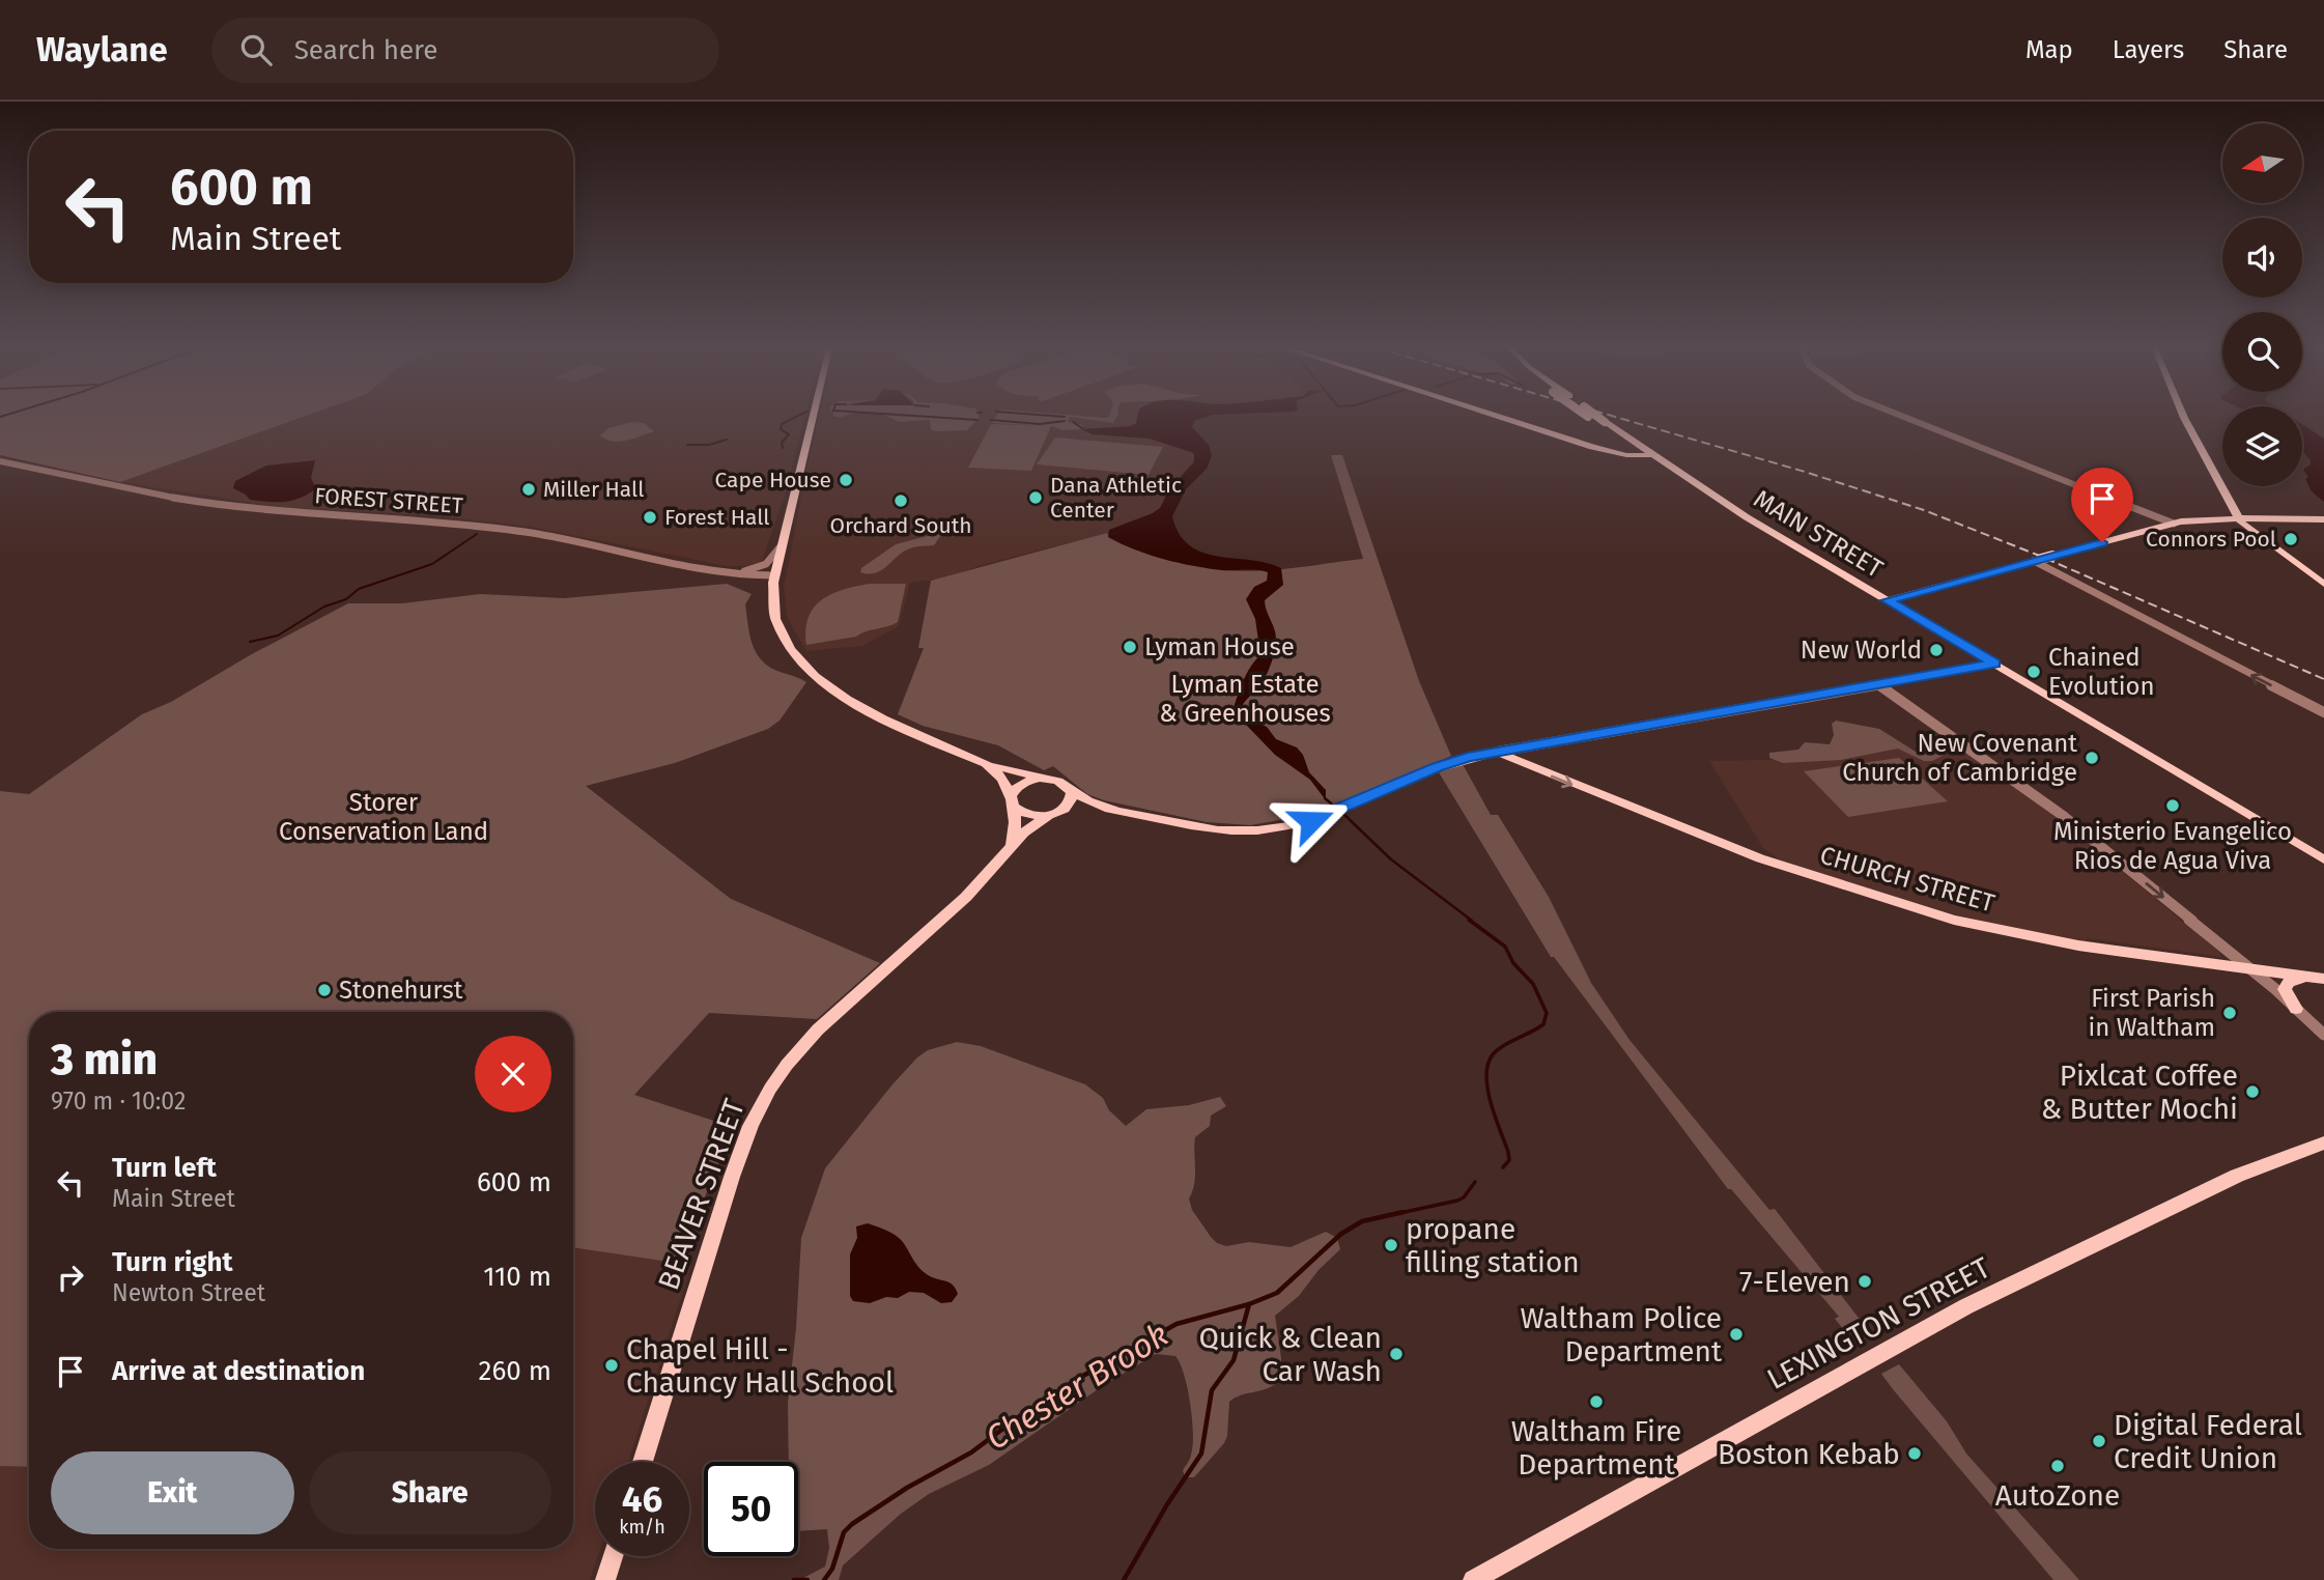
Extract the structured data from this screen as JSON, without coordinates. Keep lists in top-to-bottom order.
{
  "streets": {
    "main road": [
      "MAIN STREET",
      "CHURCH STREET",
      "BEAVER STREET",
      "LEXINGTON STREET"
    ],
    "street": ["FOREST STREET"]
  },
  "one_way": ["CHURCH STREET"],
  "water": ["Chester Brook"],
  "parks": ["Lyman Estate & Greenhouses", "Storer Conservation Land"],
  "places": [
    "Cape House",
    "Miller Hall",
    "Dana Athletic Center",
    "Orchard South",
    "Forest Hall",
    "Connors Pool",
    "Lyman House",
    "New World",
    "Chained Evolution",
    "New Covenant Church of Cambridge",
    "Ministerio Evangelico Rios de Agua Viva",
    "Stonehurst",
    "First Parish in Waltham",
    "Pixlcat Coffee & Butter Mochi",
    "propane filling station",
    "7-Eleven",
    "Waltham Police Department",
    "Quick & Clean Car Wash",
    "Chapel Hill - Chauncy Hall School",
    "Waltham Fire Department",
    "Digital Federal Credit Union",
    "Boston Kebab",
    "AutoZone"
  ],
  "north": "left",
  "page": {
    "header": "Waylane",
    "search": "Search here",
    "nav": ["Map", "Layers", "Share"],
    "turn": ["600 m", "Main Street"],
    "heading": ["3 min", "970 m · 10:02"],
    "list": [
      {
        "name": "Turn left",
        "note": "Main Street",
        "value": "600 m"
      },
      {
        "name": "Turn right",
        "note": "Newton Street",
        "value": "110 m"
      },
      {
        "name": "Arrive at destination",
        "value": "260 m"
      }
    ],
    "buttons": ["Exit", "Share"],
    "speed": "46 km/h",
    "limit": "50"
  }
}
